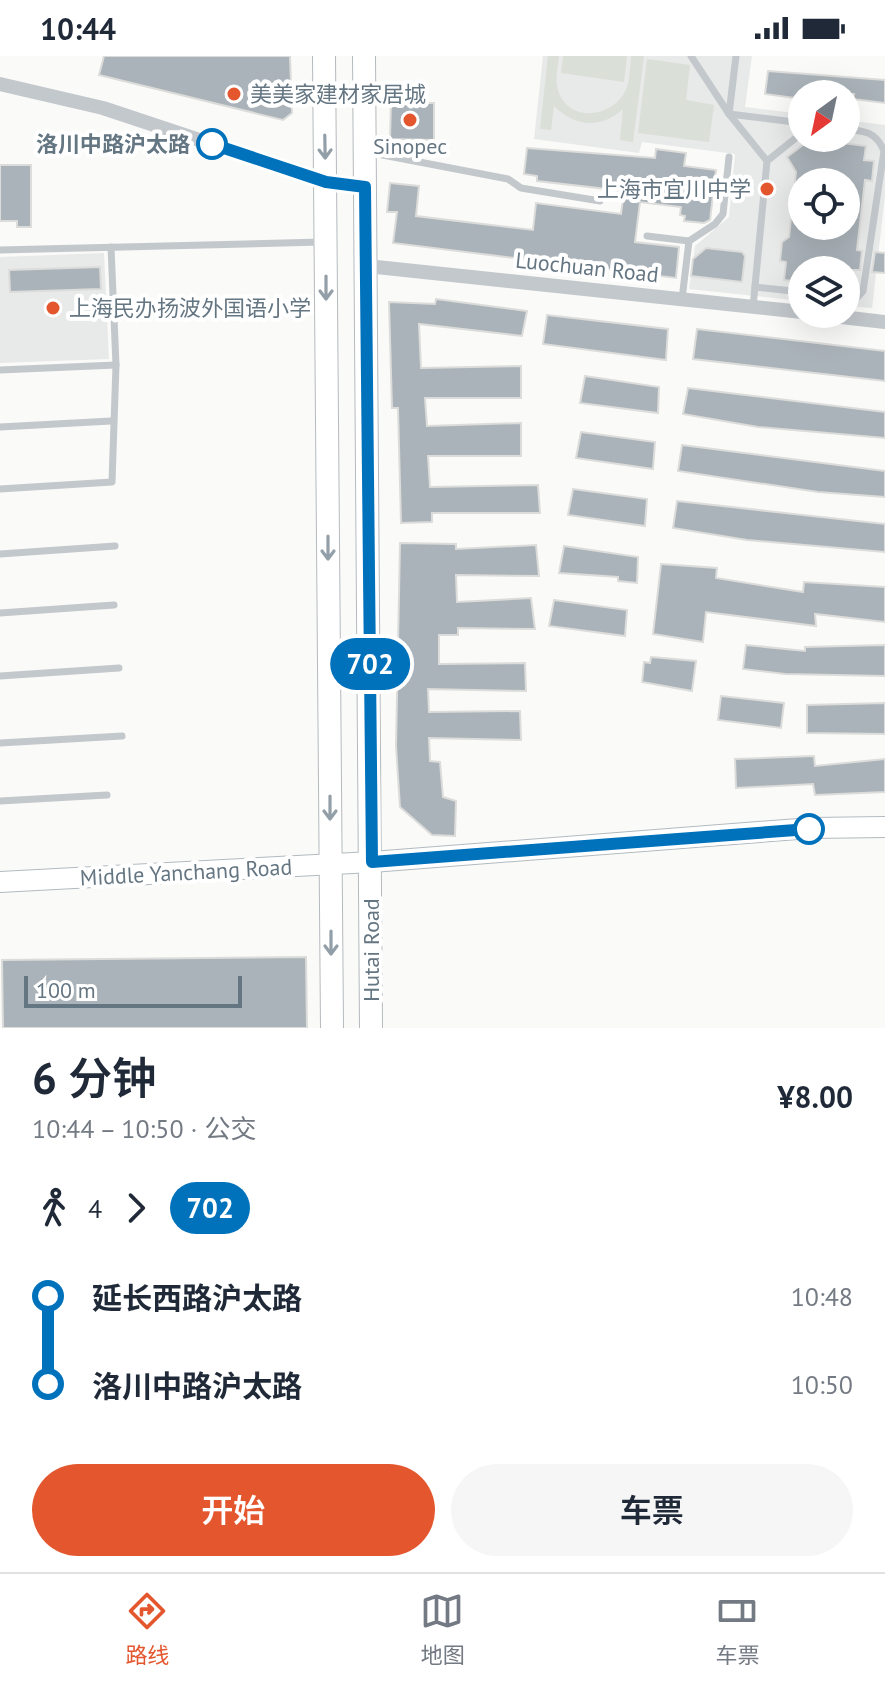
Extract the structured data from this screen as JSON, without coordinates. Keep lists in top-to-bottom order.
{
  "streets": {
    "main road": ["Hutai Road"],
    "street": ["Luochuan Road", "Middle Yanchang Road"]
  },
  "crossings": [
    ["Luochuan Road", "Hutai Road"],
    ["Middle Yanchang Road", "Hutai Road"]
  ],
  "places": [
    "美美家建材家居城",
    "Sinopec",
    "洛川中路沪太路",
    "上海市宜川中学",
    "上海民办扬波外国语小学"
  ],
  "lines": ["bus line 702"],
  "scale_bar": "100 m",
  "north": "bottom left",
  "page": {
    "status": "10:44",
    "on_map": "702",
    "scale": "100 m",
    "heading": ["6 分钟", "10:44 – 10:50 · 公交", "¥8.00"],
    "legs": ["4", "702"],
    "list": [
      {
        "name": "延长西路沪太路",
        "value": "10:48"
      },
      {
        "name": "洛川中路沪太路",
        "value": "10:50"
      }
    ],
    "buttons": ["开始", "车票"],
    "tabs": ["路线", "地图", "车票"]
  }
}
